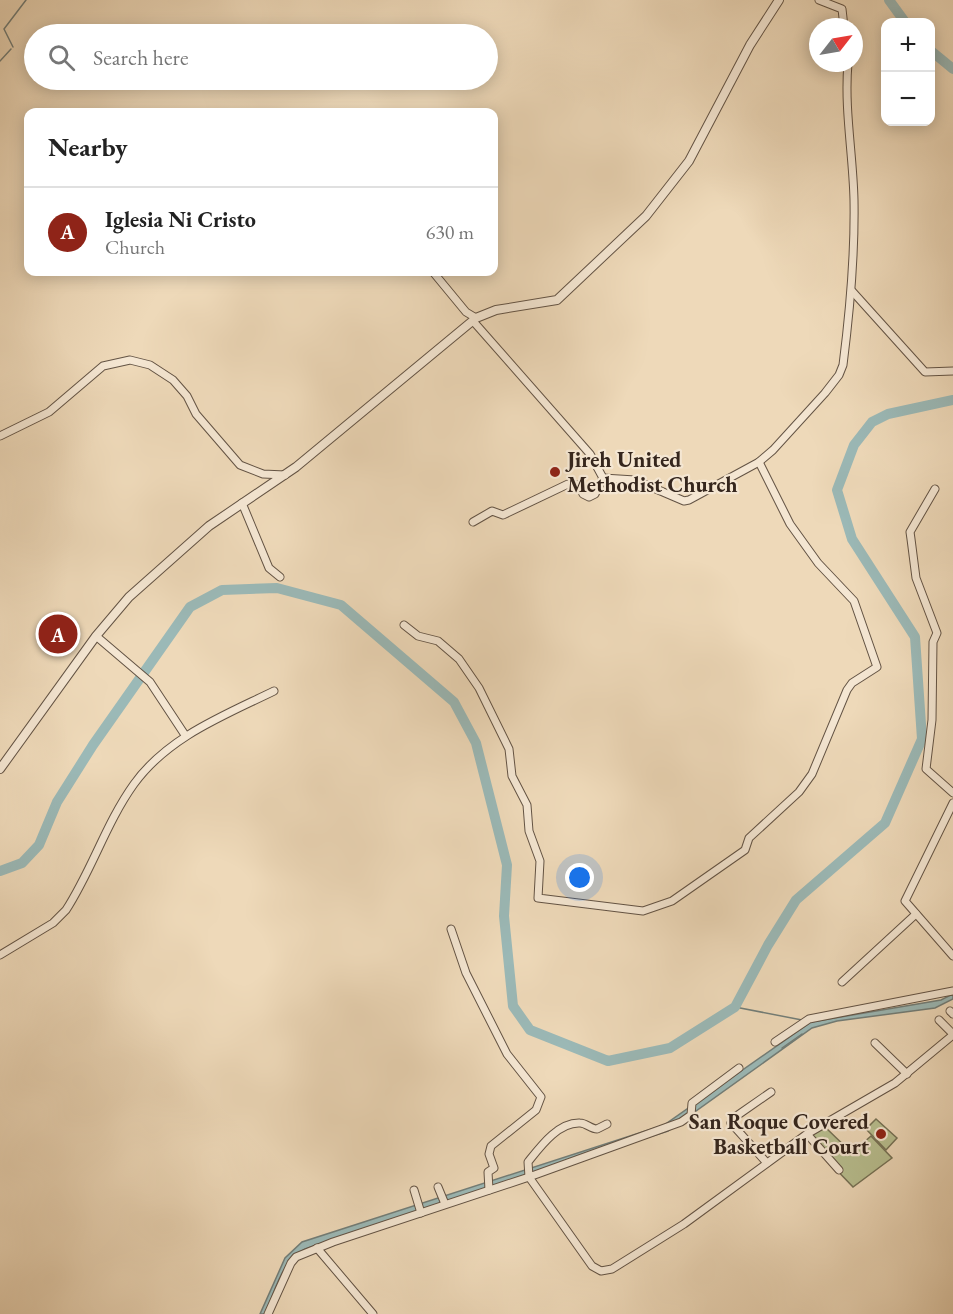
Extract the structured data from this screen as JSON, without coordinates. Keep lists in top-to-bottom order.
{
  "places": ["Jireh United Methodist Church", "San Roque Covered Basketball Court"],
  "north": "top right",
  "page": {
    "map_buttons": ["+", "−"],
    "search": "Search here",
    "heading": "Nearby",
    "list": [
      {
        "mark": "A",
        "name": "Iglesia Ni Cristo",
        "note": "Church",
        "value": "630 m"
      }
    ],
    "pins": "A"
  }
}
